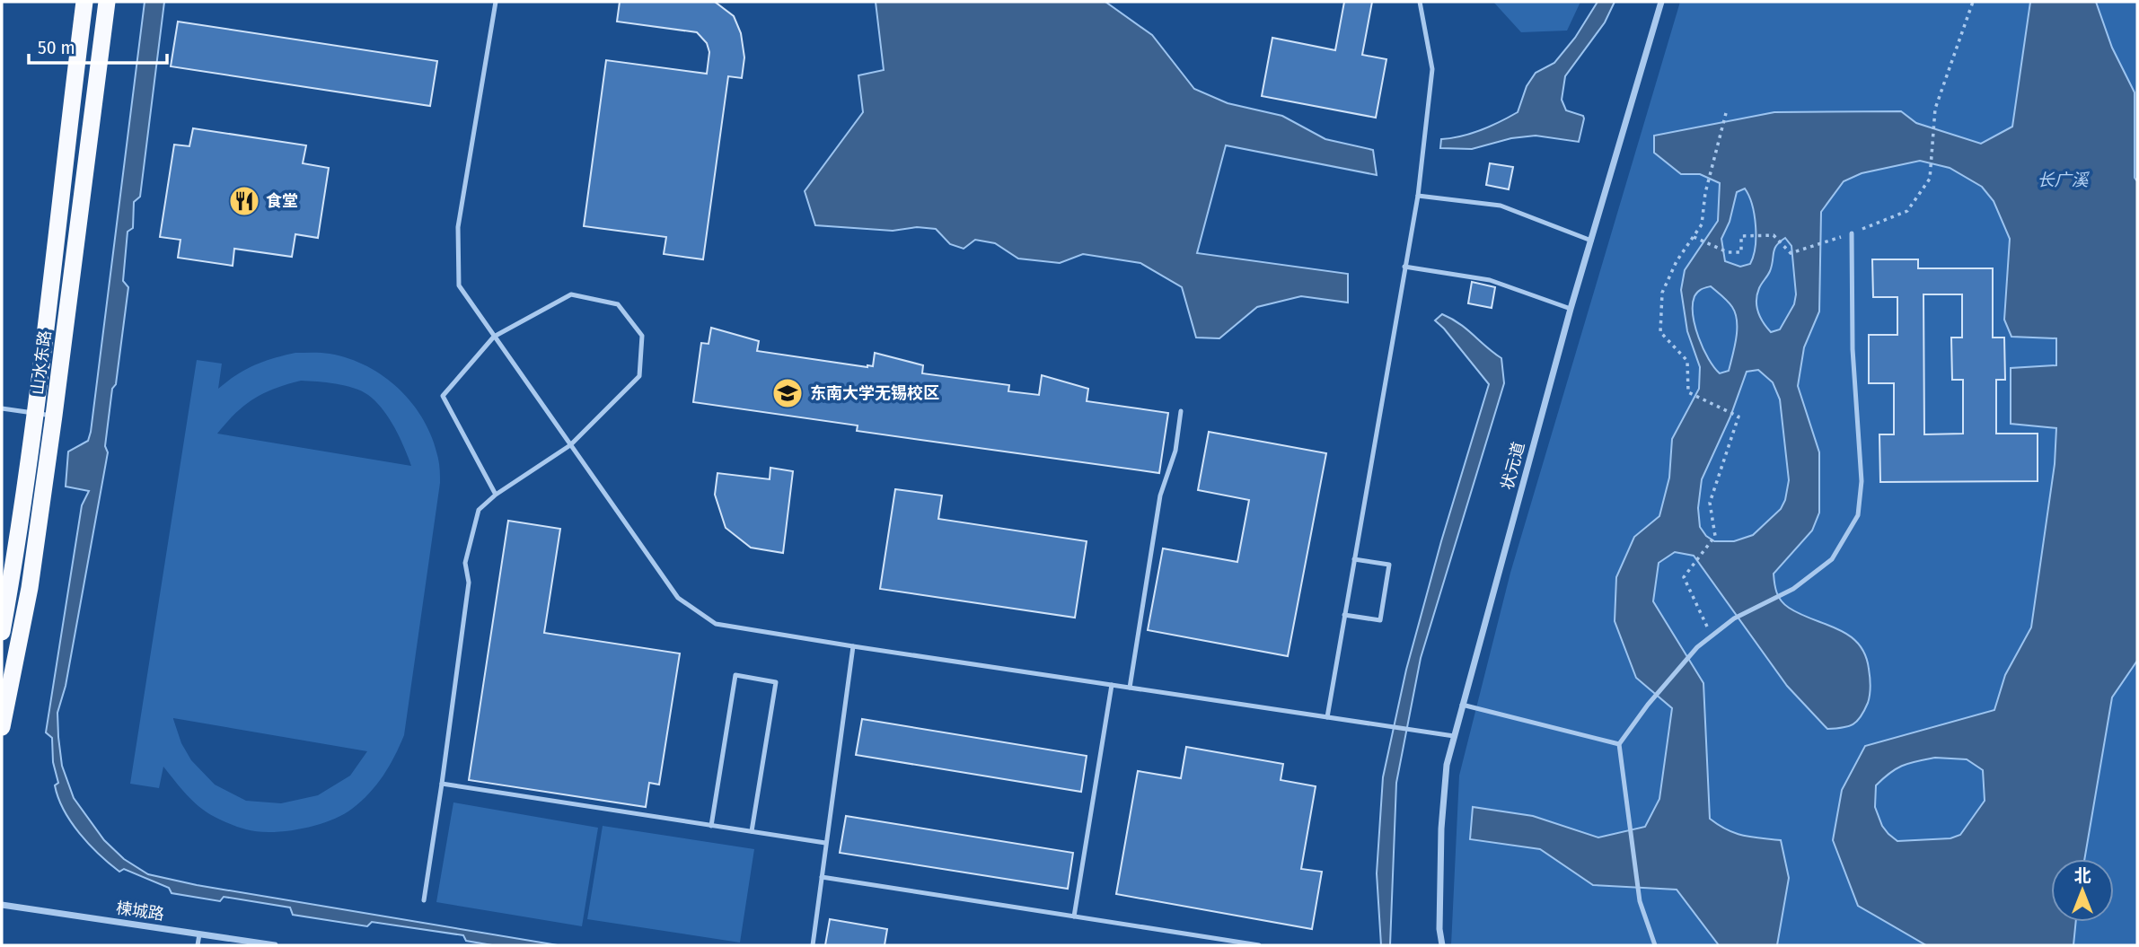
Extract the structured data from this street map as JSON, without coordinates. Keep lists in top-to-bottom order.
{
  "streets": {
    "highway": ["山水东路"],
    "street": ["状元道", "楝城路"]
  },
  "water": ["长广溪"],
  "places": {
    "restaurant": ["食堂"],
    "school or university": ["东南大学无锡校区"]
  },
  "scale_bar": "50 m",
  "north": "top"
}
